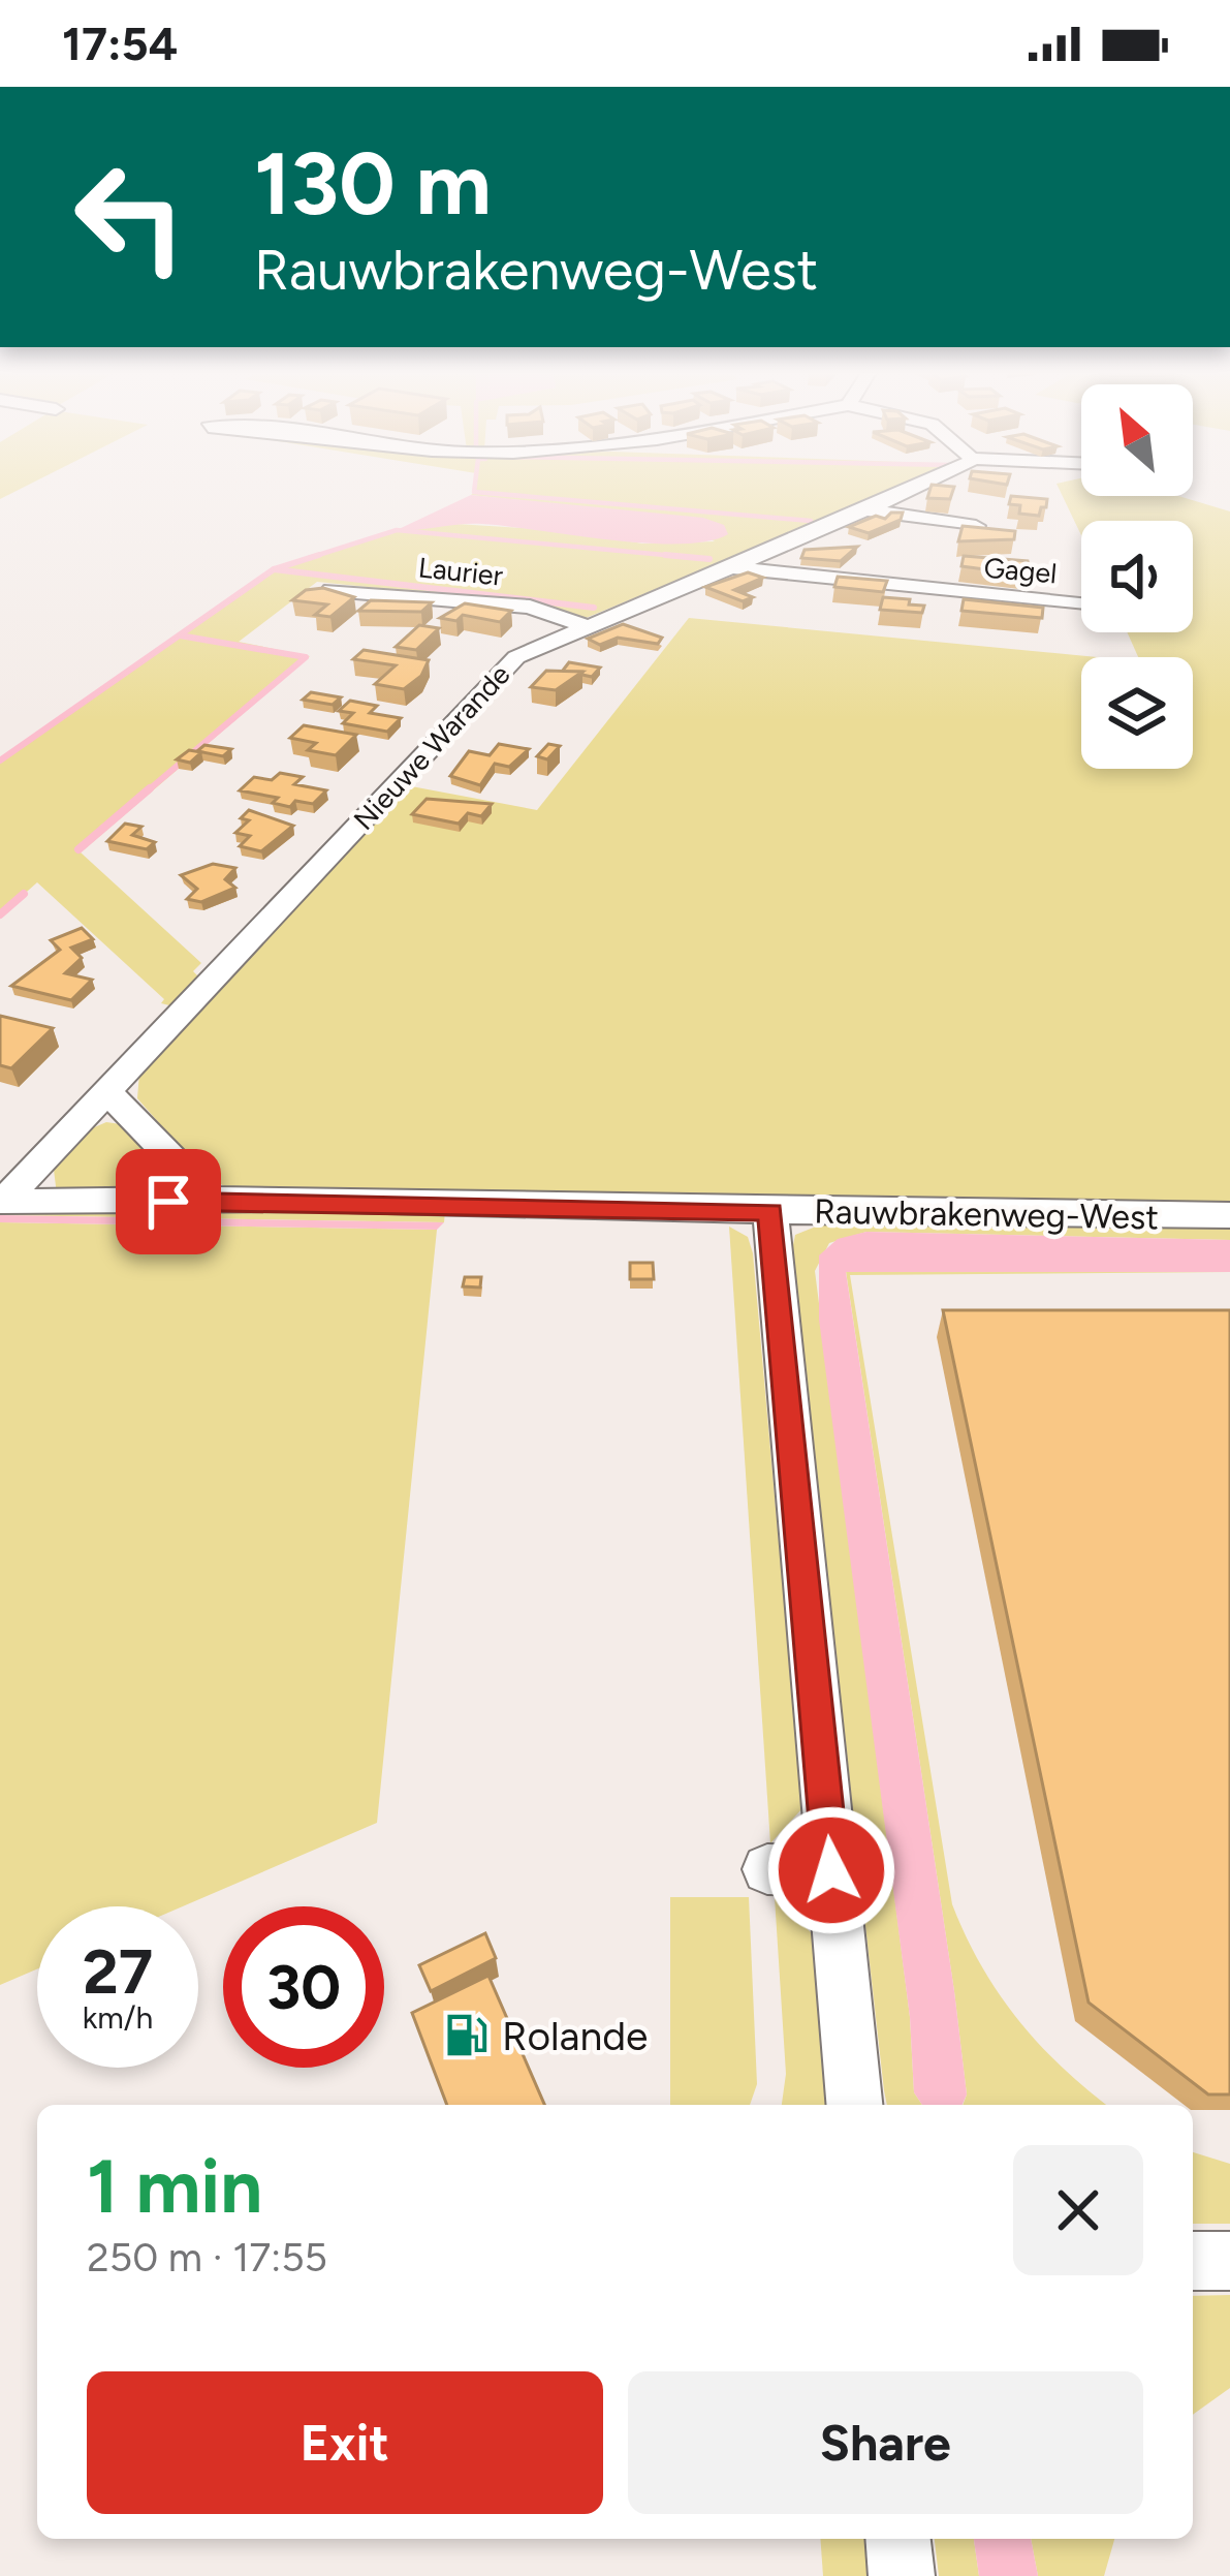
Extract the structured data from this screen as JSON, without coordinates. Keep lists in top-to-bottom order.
{
  "streets": {
    "street": [
      "Gagel",
      "Laurier",
      "Nieuwe Warande",
      "Rauwbrakenweg-West"
    ]
  },
  "crossings": [
    ["Gagel", "Nieuwe Warande"],
    ["Laurier", "Nieuwe Warande"],
    ["Nieuwe Warande", "Rauwbrakenweg-West"]
  ],
  "places": {
    "fuel station": ["Rolande"]
  },
  "north": "top left",
  "page": {
    "status": "17:54",
    "turn": ["130 m", "Rauwbrakenweg-West"],
    "speed": "27 km/h",
    "limit": "30",
    "heading": ["1 min", "250 m · 17:55"],
    "buttons": ["Exit", "Share"]
  }
}
